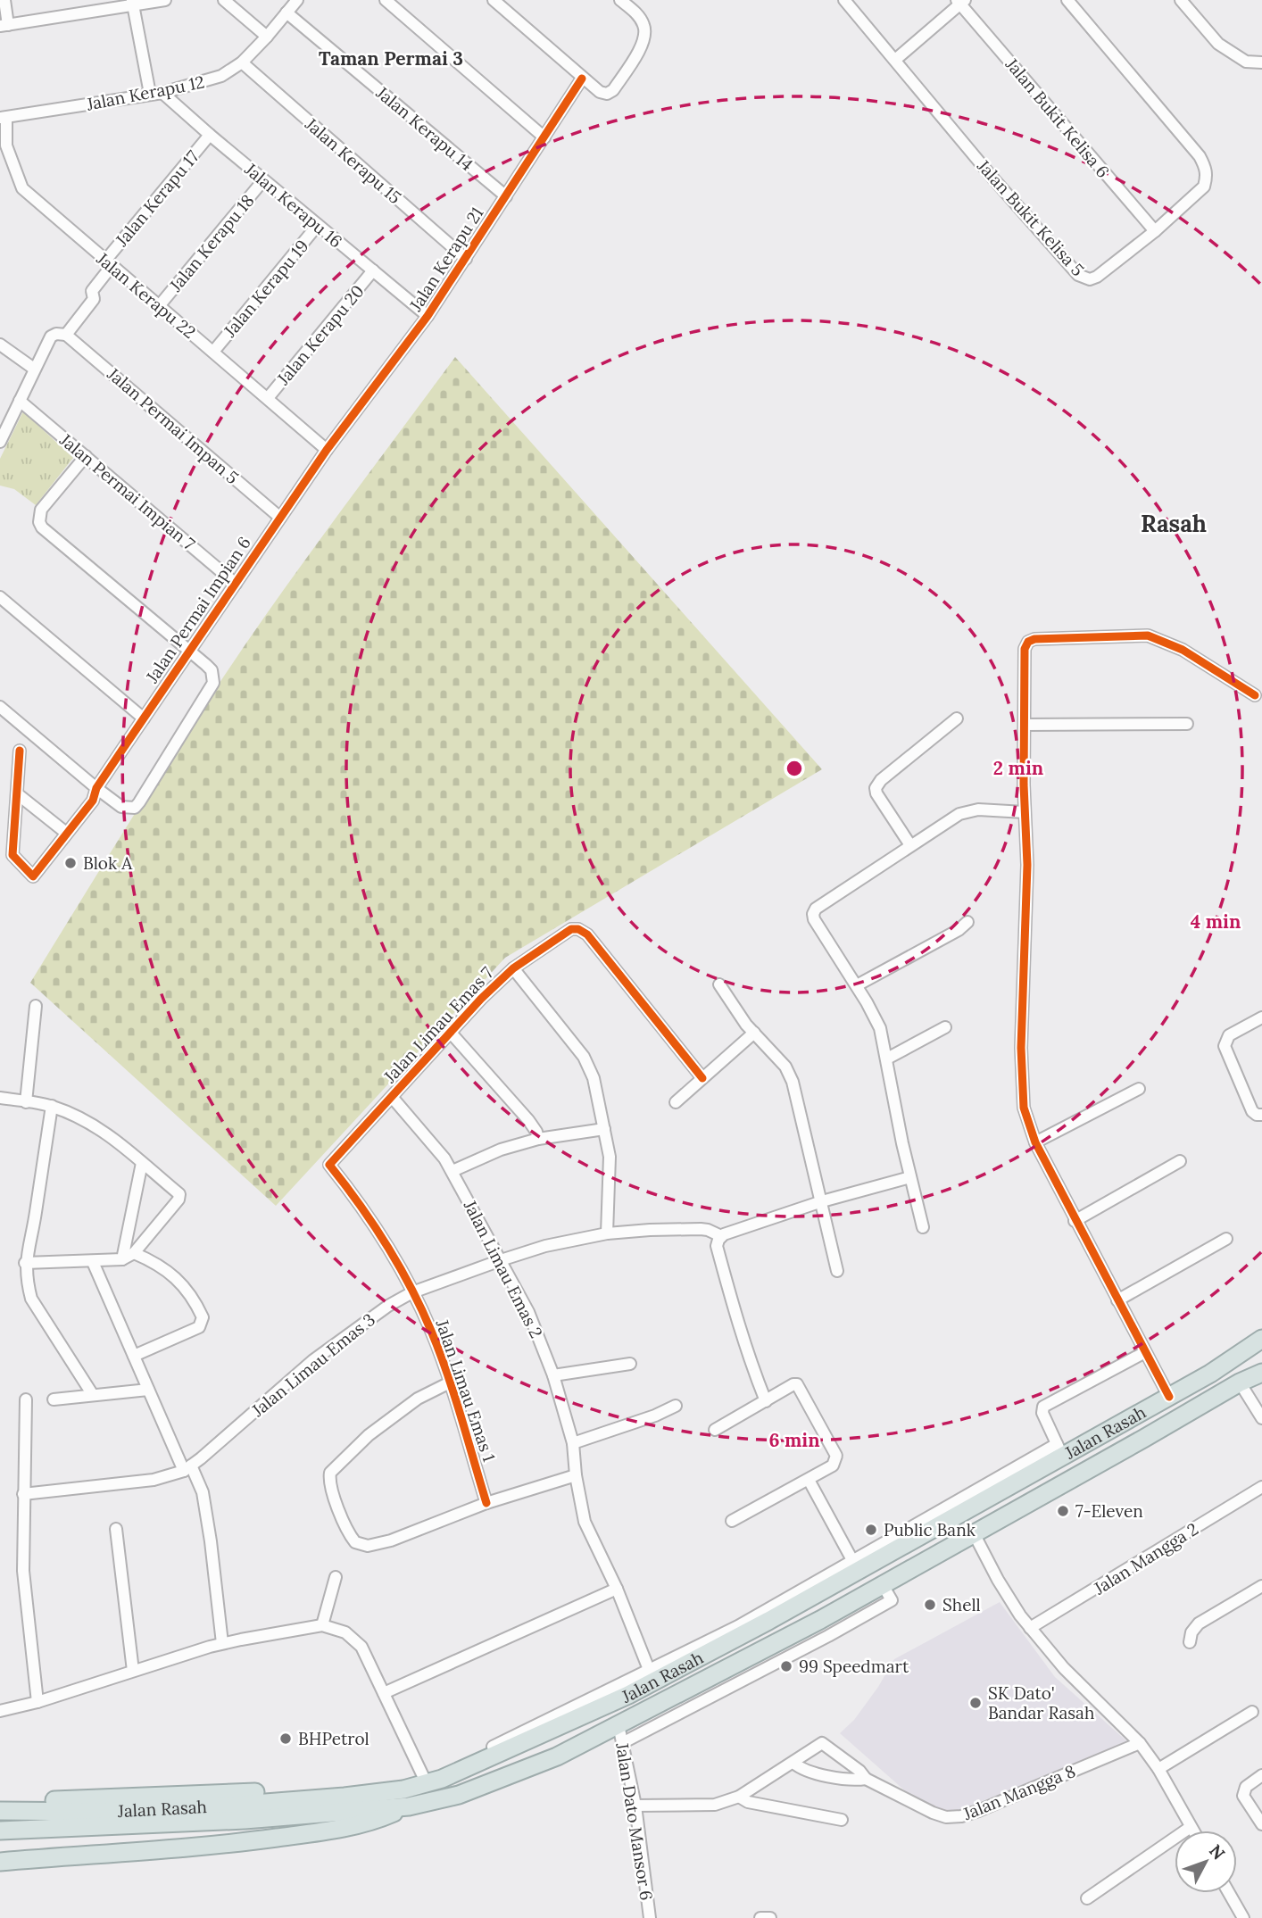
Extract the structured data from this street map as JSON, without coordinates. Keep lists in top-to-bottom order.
{
  "streets": {
    "highway": ["Jalan Rasah"],
    "street": [
      "Jalan Kerapu 12",
      "Jalan Bukit Kelisa 6",
      "Jalan Kerapu 14",
      "Jalan Kerapu 15",
      "Jalan Kerapu 17",
      "Jalan Kerapu 16",
      "Jalan Bukit Kelisa 5",
      "Jalan Kerapu 18",
      "Jalan Kerapu 21",
      "Jalan Kerapu 19",
      "Jalan Kerapu 22",
      "Jalan Kerapu 20",
      "Jalan Permai Impan 5",
      "Jalan Permai Impian 7",
      "Jalan Permai Impian 6",
      "Jalan Limau Emas 7",
      "Jalan Limau Emas 2",
      "Jalan Limau Emas 3",
      "Jalan Limau Emas 1",
      "Jalan Mangga 2",
      "Jalan Mangga 8",
      "Jalan Dato Mansor 6"
    ]
  },
  "crossings": [
    ["Jalan Kerapu 12", "Jalan Kerapu 14"],
    ["Jalan Kerapu 12", "Jalan Kerapu 15"],
    ["Jalan Kerapu 12", "Jalan Kerapu 16"],
    ["Jalan Kerapu 12", "Jalan Kerapu 22"],
    ["Jalan Bukit Kelisa 6", "Jalan Bukit Kelisa 5"],
    ["Jalan Kerapu 14", "Jalan Kerapu 21"],
    ["Jalan Kerapu 15", "Jalan Kerapu 21"],
    ["Jalan Kerapu 17", "Jalan Kerapu 16"],
    ["Jalan Kerapu 17", "Jalan Kerapu 22"],
    ["Jalan Kerapu 17", "Jalan Permai Impan 5"],
    ["Jalan Kerapu 16", "Jalan Kerapu 18"],
    ["Jalan Kerapu 16", "Jalan Kerapu 21"],
    ["Jalan Kerapu 16", "Jalan Kerapu 19"],
    ["Jalan Kerapu 16", "Jalan Kerapu 20"],
    ["Jalan Kerapu 18", "Jalan Kerapu 22"],
    ["Jalan Kerapu 21", "Jalan Kerapu 22"],
    ["Jalan Kerapu 21", "Jalan Permai Impian 6"],
    ["Jalan Kerapu 19", "Jalan Kerapu 22"],
    ["Jalan Kerapu 22", "Jalan Kerapu 20"],
    ["Jalan Kerapu 22", "Jalan Permai Impian 6"],
    ["Jalan Permai Impan 5", "Jalan Permai Impian 6"],
    ["Jalan Permai Impian 7", "Jalan Permai Impian 6"],
    ["Jalan Limau Emas 7", "Jalan Limau Emas 2"],
    ["Jalan Limau Emas 7", "Jalan Limau Emas 1"],
    ["Jalan Limau Emas 2", "Jalan Limau Emas 3"],
    ["Jalan Limau Emas 2", "Jalan Limau Emas 1"],
    ["Jalan Limau Emas 3", "Jalan Limau Emas 1"],
    ["Jalan Rasah", "Jalan Dato Mansor 6"]
  ],
  "districts": ["Taman Permai 3", "Rasah"],
  "places": [
    "Blok A",
    "7-Eleven",
    "Public Bank",
    "Shell",
    "99 Speedmart",
    "SK Dato' Bandar Rasah",
    "BHPetrol"
  ],
  "north": "top right",
  "rings": ["2 min", "4 min", "6 min"]
}
